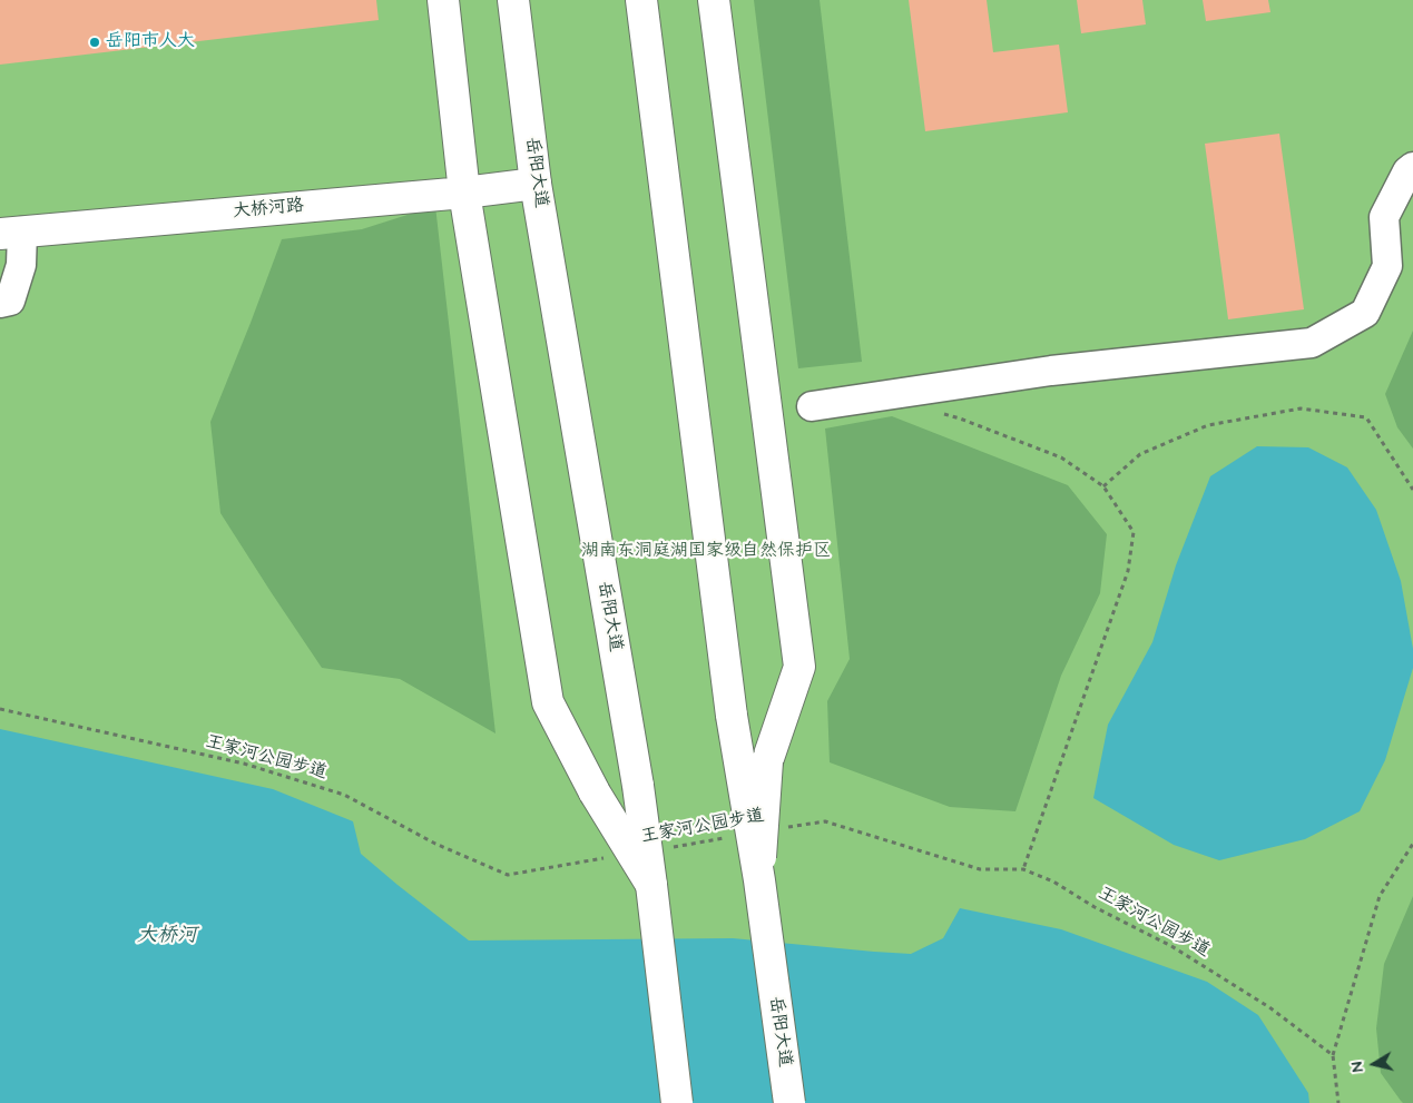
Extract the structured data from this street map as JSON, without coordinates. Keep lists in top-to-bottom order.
{
  "streets": {
    "main road": ["岳阳大道", "大桥河路"],
    "path": ["王家河公园步道"]
  },
  "crossings": [
    ["岳阳大道", "大桥河路"]
  ],
  "water": ["大桥河"],
  "parks": ["湖南东洞庭湖国家级自然保护区"],
  "places": ["岳阳市人大"],
  "north": "left"
}
